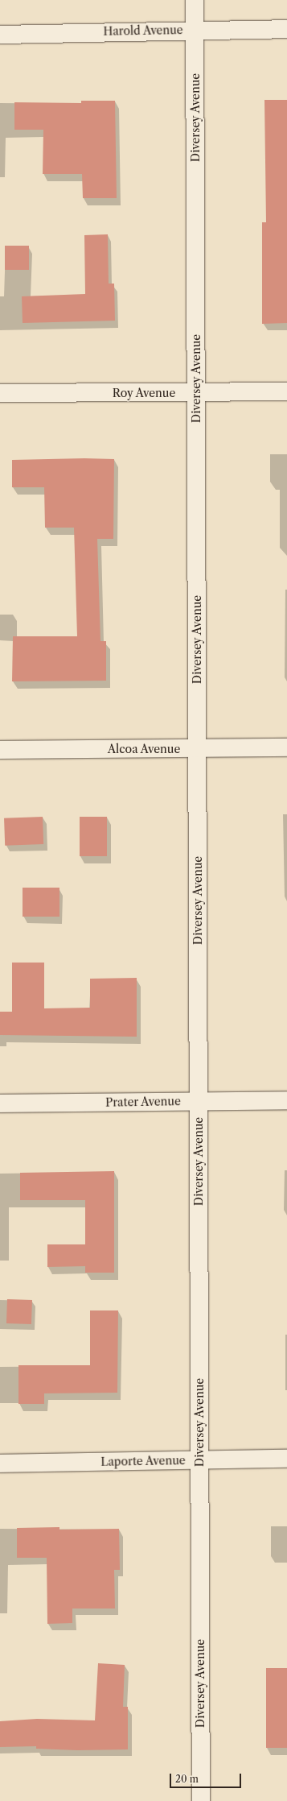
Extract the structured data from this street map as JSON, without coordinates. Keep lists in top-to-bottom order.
{
  "streets": {
    "street": [
      "Harold Avenue",
      "Diversey Avenue",
      "Roy Avenue",
      "Alcoa Avenue",
      "Prater Avenue",
      "Laporte Avenue"
    ]
  },
  "crossings": [
    ["Harold Avenue", "Diversey Avenue"],
    ["Diversey Avenue", "Roy Avenue"],
    ["Diversey Avenue", "Alcoa Avenue"],
    ["Diversey Avenue", "Prater Avenue"],
    ["Diversey Avenue", "Laporte Avenue"]
  ],
  "scale_bar": "20 m"
}
